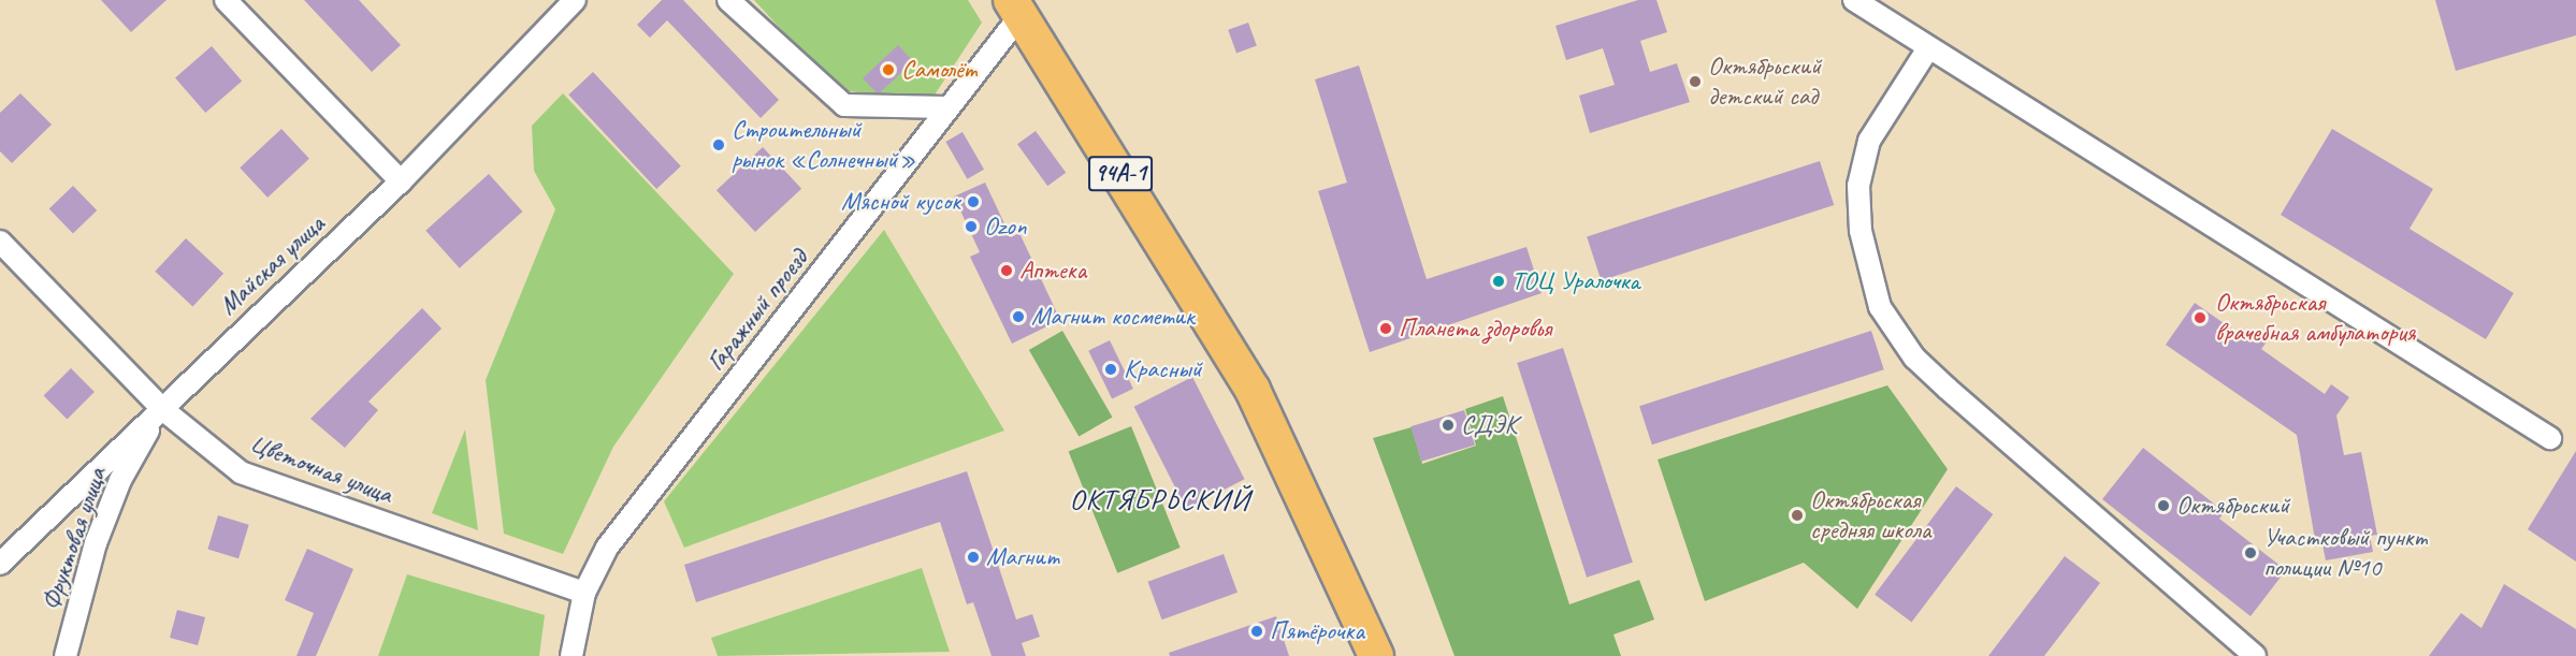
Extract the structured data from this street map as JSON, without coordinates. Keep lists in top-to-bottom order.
{
  "streets": {
    "main road": ["94А-1"],
    "street": [
      "Майская улица",
      "Гаражный проезд",
      "Цветочная улица",
      "Фруктовая улица"
    ]
  },
  "crossings": [
    ["94А-1", "Гаражный проезд"],
    ["Майская улица", "Цветочная улица"],
    ["Майская улица", "Фруктовая улица"],
    ["Гаражный проезд", "Цветочная улица"],
    ["Цветочная улица", "Фруктовая улица"]
  ],
  "districts": ["ОКТЯБРЬСКИЙ"],
  "places": [
    "Самолёт",
    "Октябрьский детский сад",
    "Строительный рынок «Солнечный»",
    "Мясной кусок",
    "Ozon",
    "Аптека",
    "ТОЦ Уралочка",
    "Магнит косметик",
    "Октябрьская врачебная амбулатория",
    "Планета здоровья",
    "Красный",
    "СДЭК",
    "Октябрьский",
    "Октябрьская средняя школа",
    "Участковый пункт полиции №10",
    "Магнит",
    "Пятёрочка"
  ]
}
